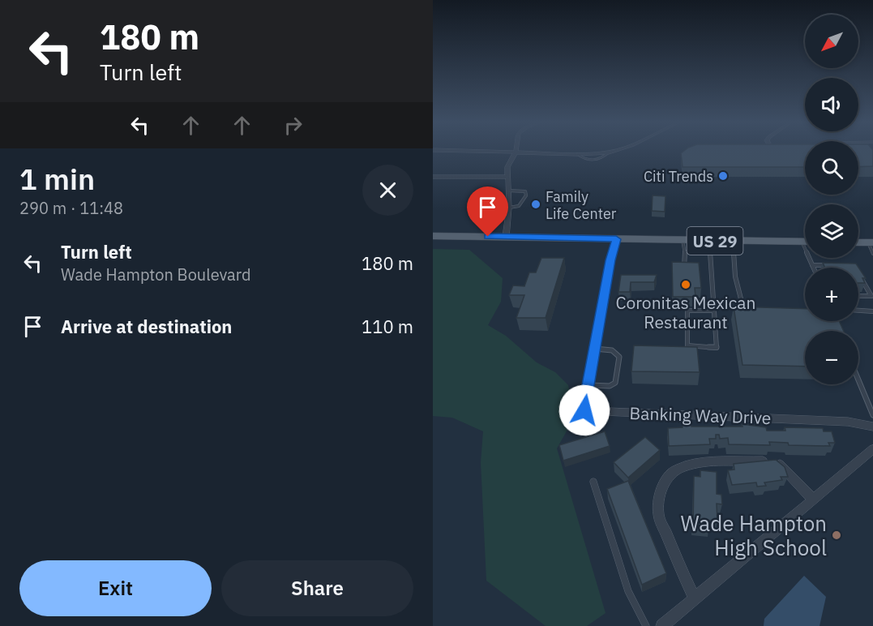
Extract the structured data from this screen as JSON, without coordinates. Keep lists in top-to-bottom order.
{
  "streets": {
    "main road": ["US 29"],
    "street": ["Banking Way Drive"]
  },
  "crossings": [
    ["US 29", "Banking Way Drive"]
  ],
  "places": [
    "Citi Trends",
    "Family Life Center",
    "Coronitas Mexican Restaurant",
    "Wade Hampton High School"
  ],
  "north": "bottom left",
  "page": {
    "turn": ["180 m", "Turn left"],
    "map_buttons": ["+", "−"],
    "heading": ["1 min", "290 m · 11:48"],
    "list": [
      {
        "name": "Turn left",
        "note": "Wade Hampton Boulevard",
        "value": "180 m"
      },
      {
        "name": "Arrive at destination",
        "value": "110 m"
      }
    ],
    "buttons": ["Exit", "Share"]
  }
}
